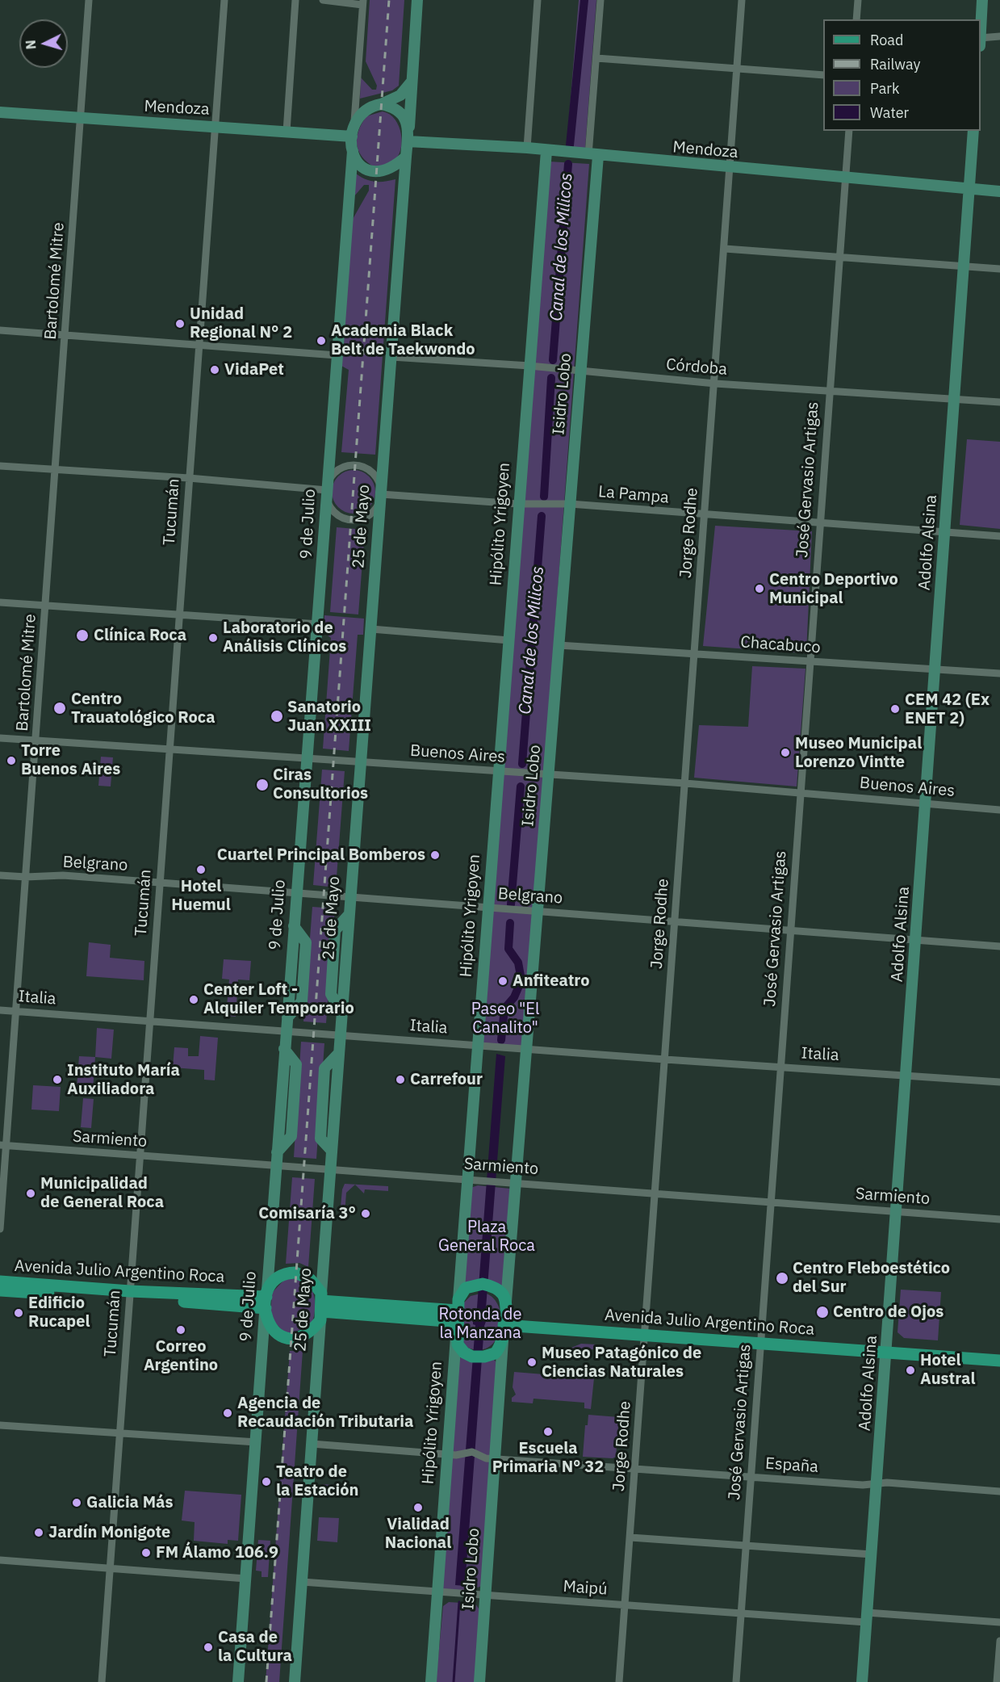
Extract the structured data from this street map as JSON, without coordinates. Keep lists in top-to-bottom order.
{
  "streets": {
    "main road": [
      "Mendoza",
      "Isidro Lobo",
      "9 de Julio",
      "Hipólito Yrigoyen",
      "25 de Mayo",
      "Adolfo Alsina",
      "Avenida Julio Argentino Roca"
    ],
    "street": [
      "Bartolomé Mitre",
      "Córdoba",
      "José Gervasio Artigas",
      "La Pampa",
      "Tucumán",
      "Jorge Rodhe",
      "Chacabuco",
      "Buenos Aires",
      "Belgrano",
      "Italia",
      "Sarmiento",
      "España",
      "Maipú"
    ]
  },
  "crossings": [
    ["Mendoza", "Bartolomé Mitre"],
    ["Mendoza", "Isidro Lobo"],
    ["Mendoza", "José Gervasio Artigas"],
    ["Mendoza", "Tucumán"],
    ["Mendoza", "9 de Julio"],
    ["Mendoza", "Hipólito Yrigoyen"],
    ["Mendoza", "25 de Mayo"],
    ["Mendoza", "Jorge Rodhe"],
    ["Mendoza", "Adolfo Alsina"],
    ["Bartolomé Mitre", "Buenos Aires"],
    ["Bartolomé Mitre", "Belgrano"],
    ["Bartolomé Mitre", "Italia"],
    ["Bartolomé Mitre", "Sarmiento"],
    ["Córdoba", "Isidro Lobo"],
    ["Córdoba", "José Gervasio Artigas"],
    ["Córdoba", "Hipólito Yrigoyen"],
    ["Córdoba", "25 de Mayo"],
    ["Córdoba", "Jorge Rodhe"],
    ["Córdoba", "Adolfo Alsina"],
    ["Isidro Lobo", "La Pampa"],
    ["Isidro Lobo", "Hipólito Yrigoyen"],
    ["Isidro Lobo", "Chacabuco"],
    ["Isidro Lobo", "Buenos Aires"],
    ["Isidro Lobo", "Belgrano"],
    ["Isidro Lobo", "Italia"],
    ["Isidro Lobo", "Sarmiento"],
    ["Isidro Lobo", "Avenida Julio Argentino Roca"],
    ["Isidro Lobo", "España"],
    ["Isidro Lobo", "Maipú"],
    ["José Gervasio Artigas", "La Pampa"],
    ["José Gervasio Artigas", "Chacabuco"],
    ["José Gervasio Artigas", "Buenos Aires"],
    ["José Gervasio Artigas", "Belgrano"],
    ["José Gervasio Artigas", "Italia"],
    ["José Gervasio Artigas", "Sarmiento"],
    ["José Gervasio Artigas", "Avenida Julio Argentino Roca"],
    ["José Gervasio Artigas", "España"],
    ["José Gervasio Artigas", "Maipú"],
    ["La Pampa", "9 de Julio"],
    ["La Pampa", "Hipólito Yrigoyen"],
    ["La Pampa", "25 de Mayo"],
    ["La Pampa", "Jorge Rodhe"],
    ["La Pampa", "Adolfo Alsina"],
    ["Tucumán", "Buenos Aires"],
    ["Tucumán", "Belgrano"],
    ["Tucumán", "Italia"],
    ["Tucumán", "Sarmiento"],
    ["Tucumán", "Avenida Julio Argentino Roca"],
    ["9 de Julio", "25 de Mayo"],
    ["9 de Julio", "Buenos Aires"],
    ["9 de Julio", "Belgrano"],
    ["9 de Julio", "Italia"],
    ["9 de Julio", "Sarmiento"],
    ["9 de Julio", "Avenida Julio Argentino Roca"],
    ["Hipólito Yrigoyen", "Buenos Aires"],
    ["Hipólito Yrigoyen", "Belgrano"],
    ["Hipólito Yrigoyen", "Italia"],
    ["Hipólito Yrigoyen", "Sarmiento"],
    ["Hipólito Yrigoyen", "Avenida Julio Argentino Roca"],
    ["Hipólito Yrigoyen", "España"],
    ["Hipólito Yrigoyen", "Maipú"],
    ["25 de Mayo", "Buenos Aires"],
    ["25 de Mayo", "Belgrano"],
    ["25 de Mayo", "Italia"],
    ["25 de Mayo", "Sarmiento"],
    ["25 de Mayo", "Avenida Julio Argentino Roca"],
    ["25 de Mayo", "Maipú"],
    ["Jorge Rodhe", "Chacabuco"],
    ["Jorge Rodhe", "Buenos Aires"],
    ["Jorge Rodhe", "Belgrano"],
    ["Jorge Rodhe", "Italia"],
    ["Jorge Rodhe", "Sarmiento"],
    ["Jorge Rodhe", "Avenida Julio Argentino Roca"],
    ["Jorge Rodhe", "España"],
    ["Jorge Rodhe", "Maipú"],
    ["Adolfo Alsina", "Chacabuco"],
    ["Adolfo Alsina", "Buenos Aires"],
    ["Adolfo Alsina", "Belgrano"],
    ["Adolfo Alsina", "Italia"],
    ["Adolfo Alsina", "Sarmiento"],
    ["Adolfo Alsina", "Avenida Julio Argentino Roca"],
    ["Adolfo Alsina", "España"],
    ["Adolfo Alsina", "Maipú"]
  ],
  "water": ["Canal de los Milicos"],
  "parks": ["Paseo \"El Canalito\"", "Plaza General Roca", "Rotonda de la Manzana"],
  "places": [
    "Unidad Regional N° 2",
    "Academia Black Belt de Taekwondo",
    "VidaPet",
    "Centro Deportivo Municipal",
    "Clínica Roca",
    "Laboratorio de Análisis Clínicos",
    "Centro Trauatológico Roca",
    "CEM 42 (Ex ENET 2)",
    "Sanatorio Juan XXIII",
    "Museo Municipal Lorenzo Vintte",
    "Torre Buenos Aires",
    "Ciras Consultorios",
    "Cuartel Principal Bomberos",
    "Hotel Huemul",
    "Anfiteatro",
    "Center Loft - Alquiler Temporario",
    "Instituto María Auxiliadora",
    "Carrefour",
    "Municipalidad de General Roca",
    "Comisaría 3°",
    "Centro Fleboestético del Sur",
    "Centro de Ojos",
    "Edificio Rucapel",
    "Correo Argentino",
    "Museo Patagónico de Ciencias Naturales",
    "Hotel Austral",
    "Agencia de Recaudación Tributaria",
    "Escuela Primaria N° 32",
    "Teatro de la Estación",
    "Galicia Más",
    "Vialidad Nacional",
    "Jardín Monigote",
    "FM Álamo 106.9",
    "Casa de la Cultura"
  ],
  "legend": [
    "Road",
    "Railway",
    "Park",
    "Water"
  ],
  "north": "left"
}
